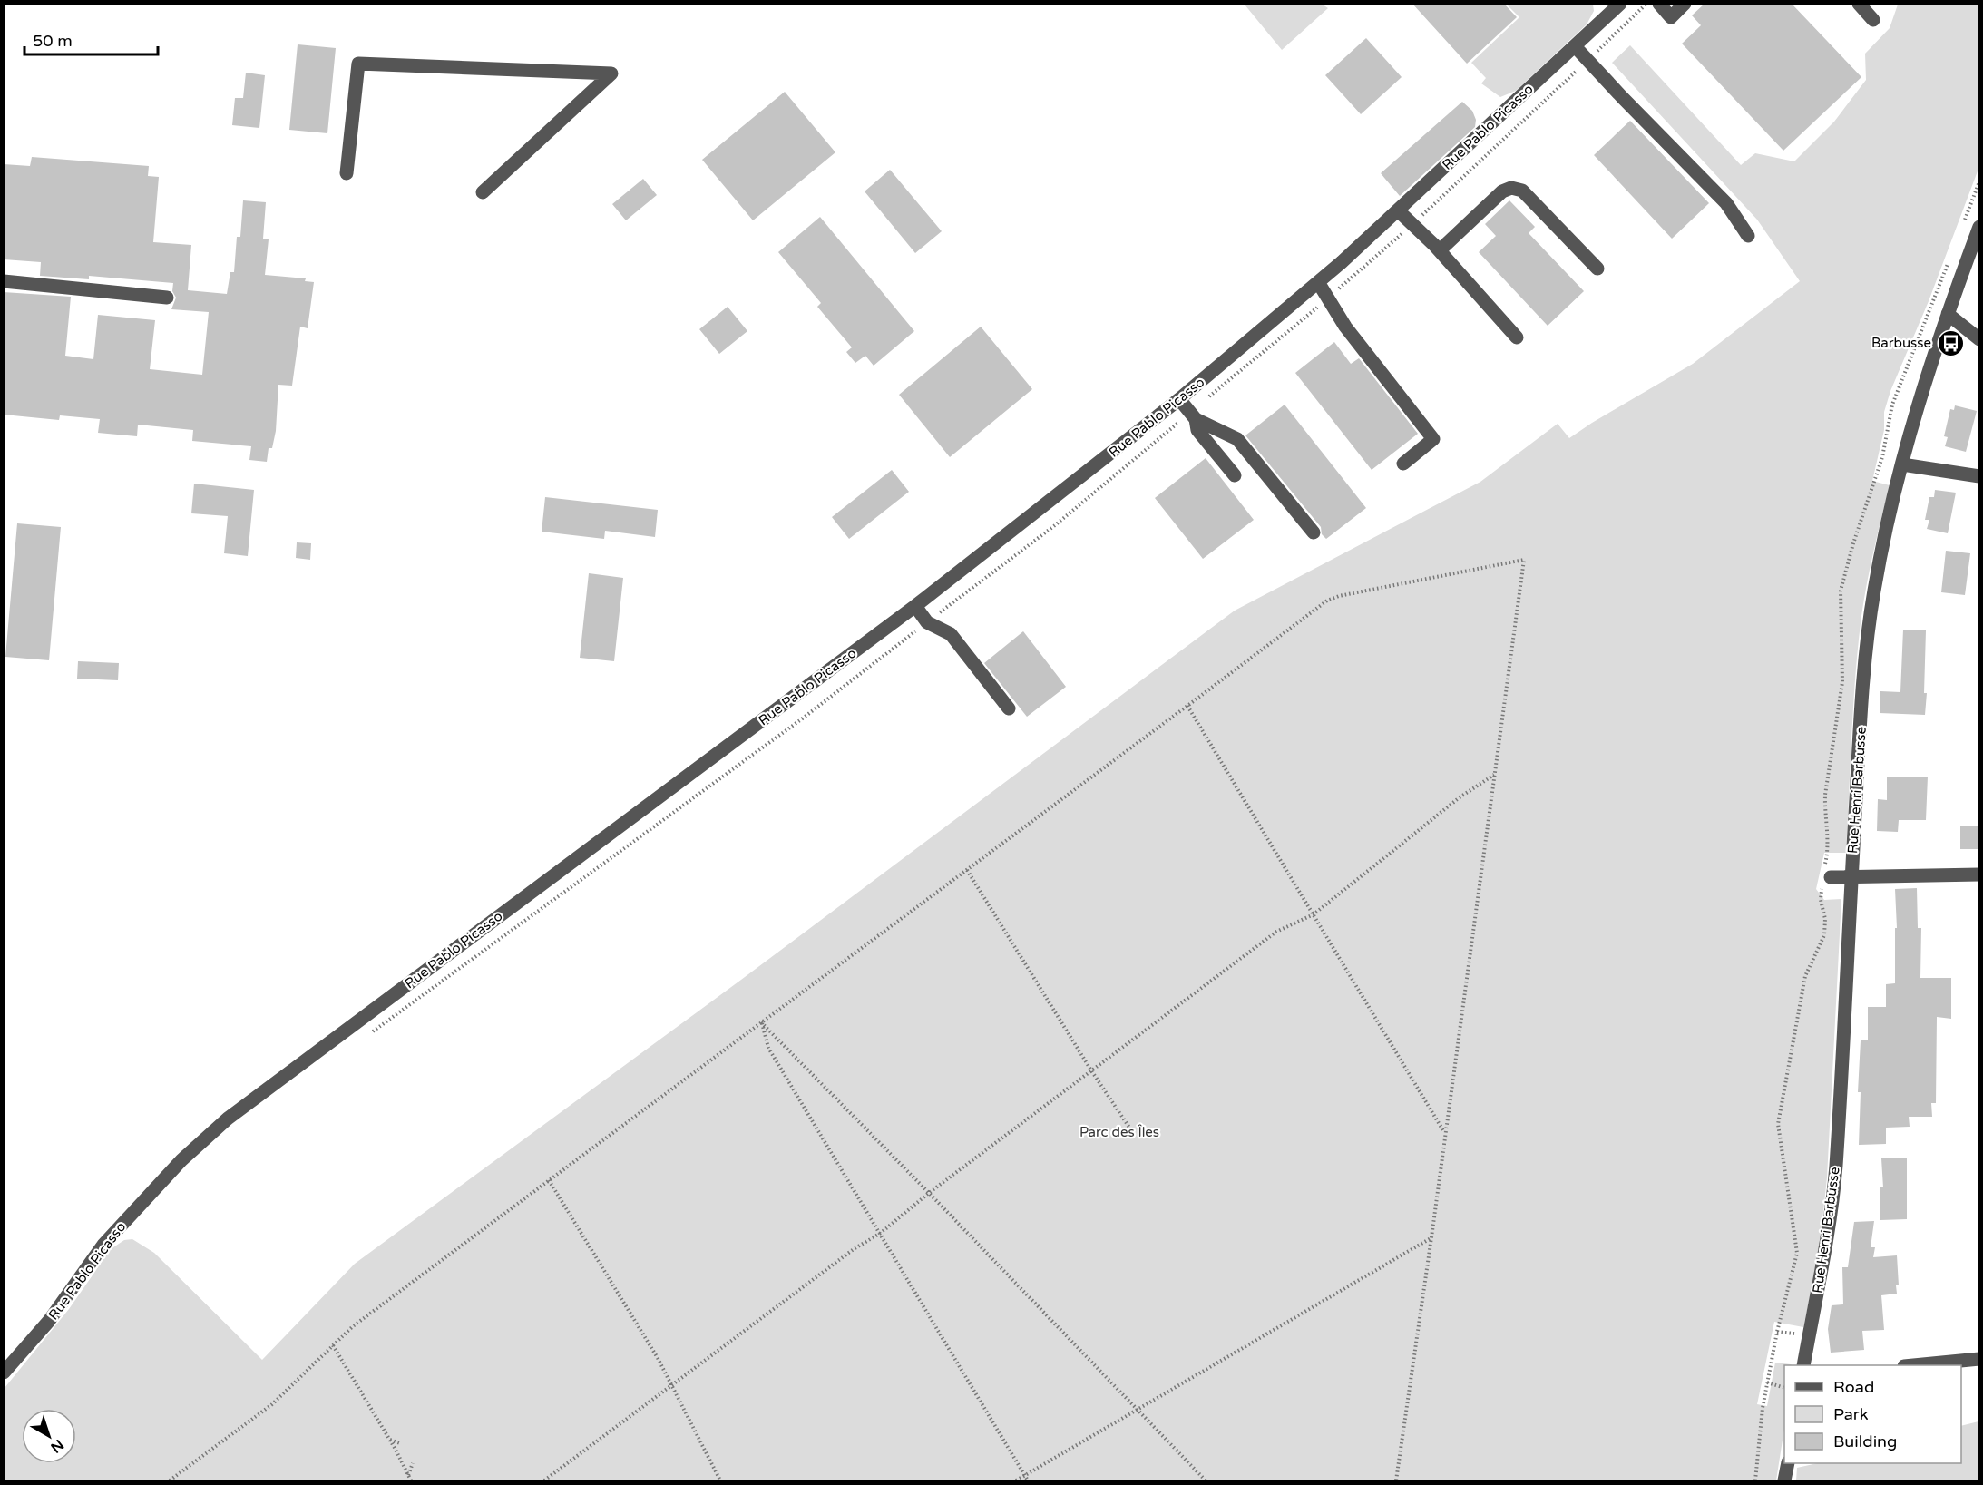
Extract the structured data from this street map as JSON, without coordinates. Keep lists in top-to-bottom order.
{
  "streets": {
    "street": ["Rue Pablo Picasso", "Rue Henri Barbusse"]
  },
  "parks": ["Parc des Îles"],
  "places": {
    "bus stop": ["Barbusse"]
  },
  "legend": ["Road", "Park", "Building"],
  "scale_bar": "50 m",
  "north": "bottom right"
}
